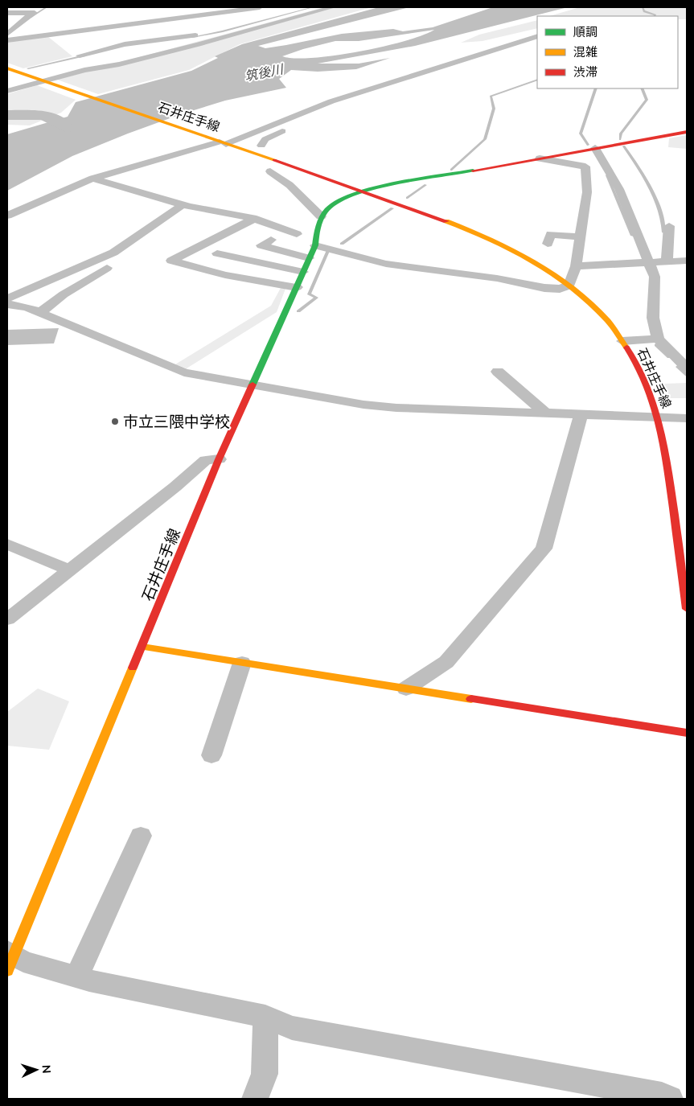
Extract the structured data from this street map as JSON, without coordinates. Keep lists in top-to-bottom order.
{
  "streets": {
    "street": ["石井庄手線"]
  },
  "water": ["筑後川"],
  "places": ["市立三隈中学校"],
  "legend": ["順調", "混雑", "渋滞"],
  "north": "right"
}
